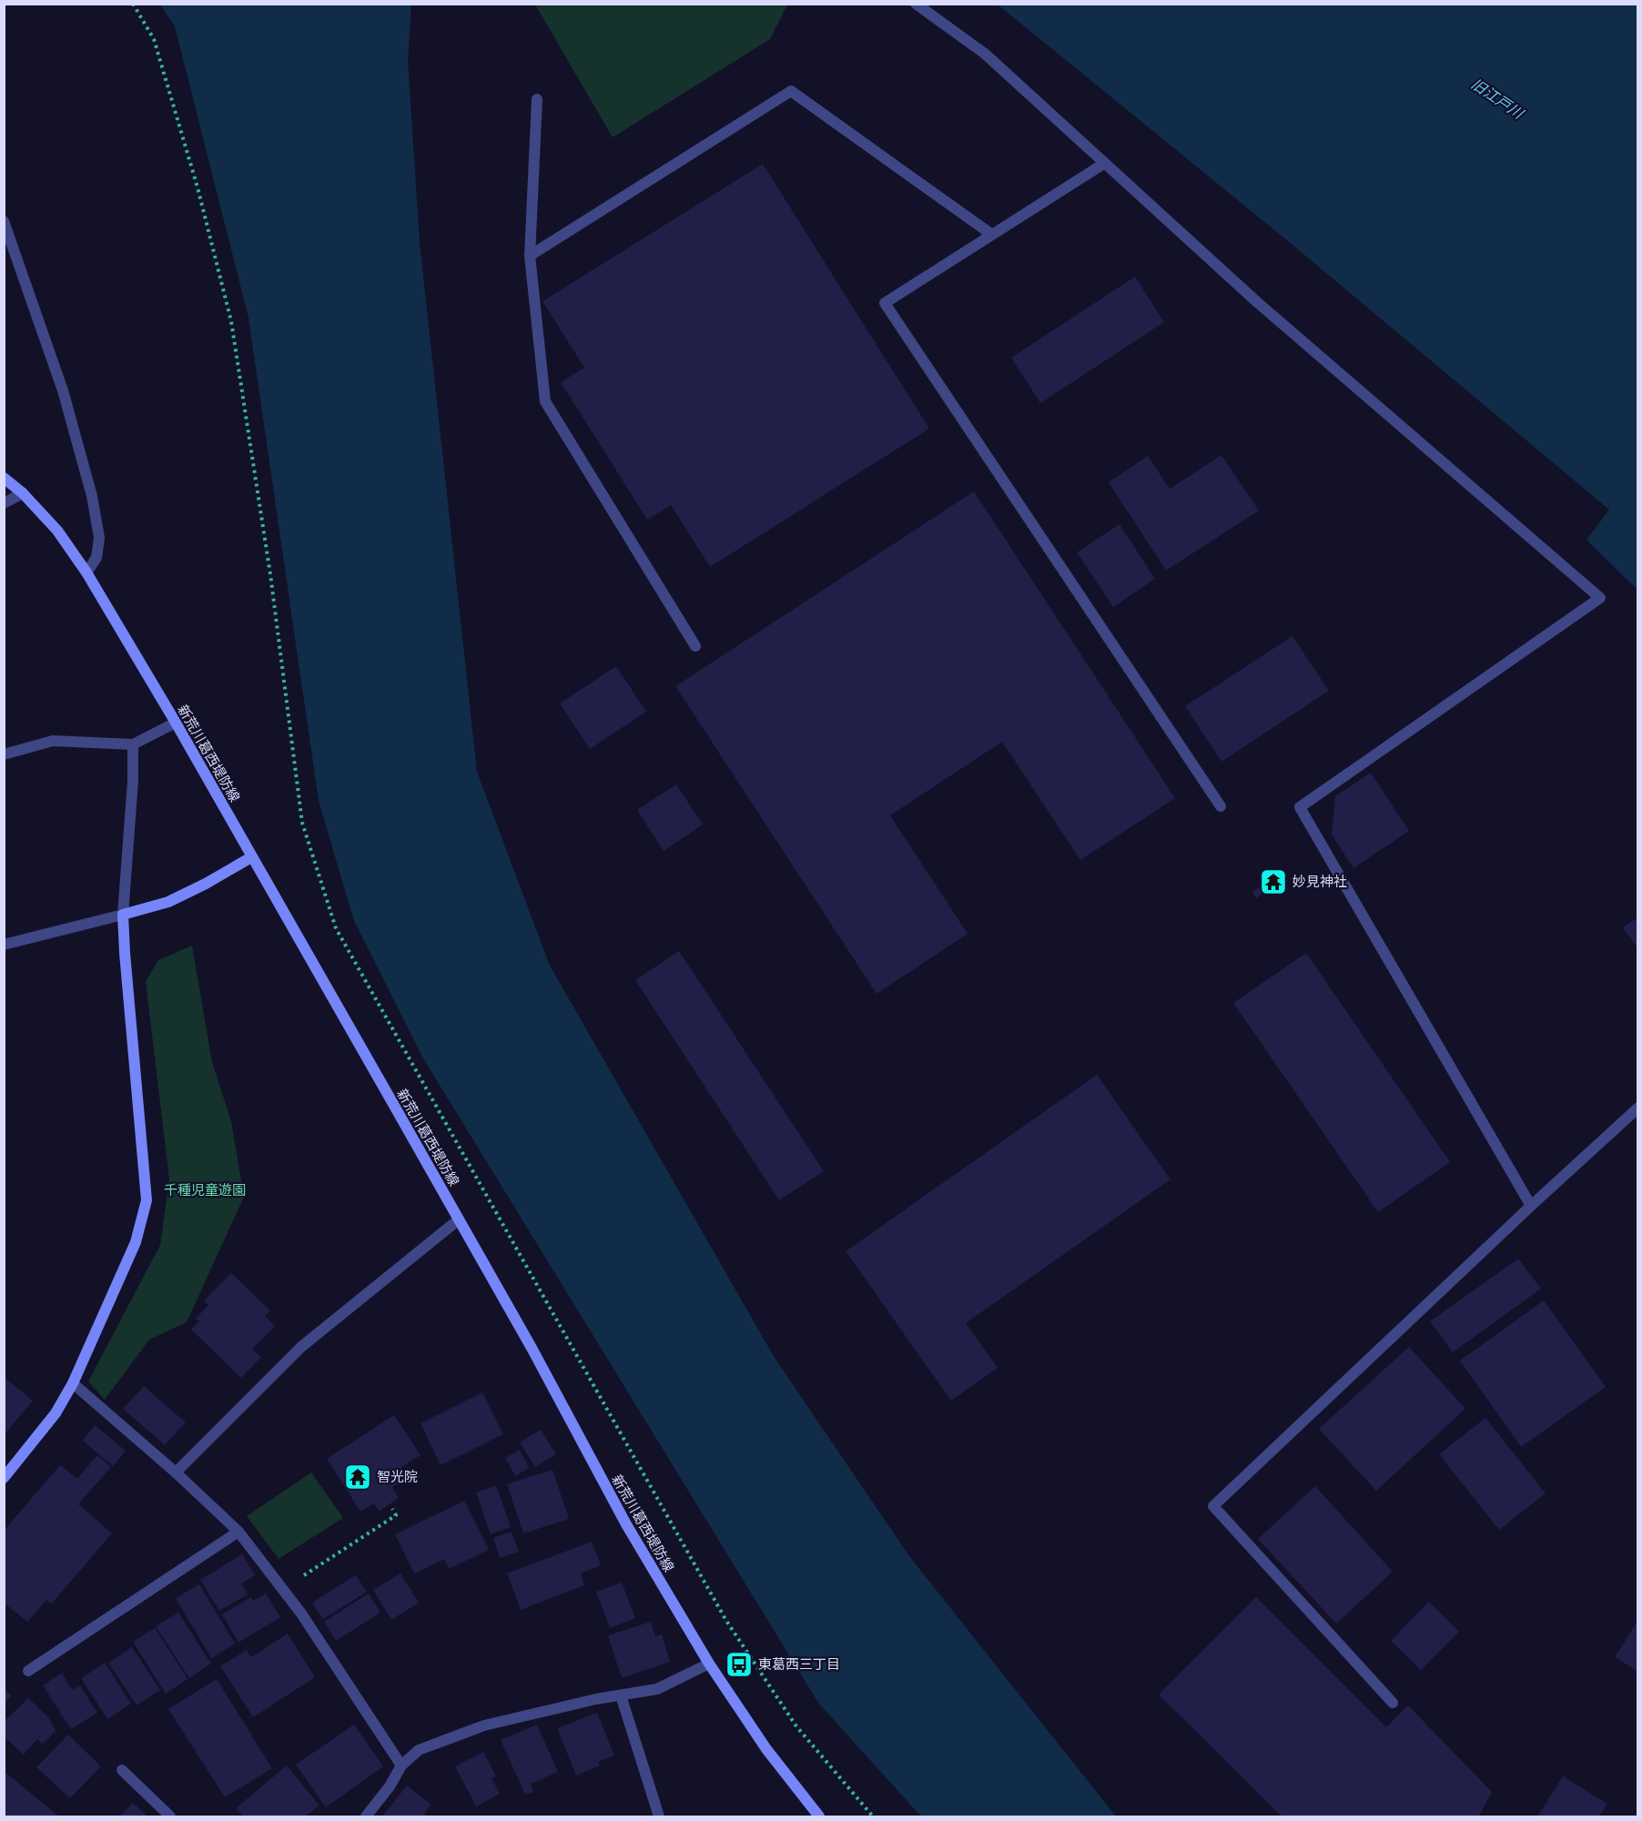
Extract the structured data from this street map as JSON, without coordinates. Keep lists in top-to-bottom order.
{
  "streets": {
    "main road": ["新荒川葛西堤防線"]
  },
  "water": ["旧江戸川"],
  "parks": ["千種児童遊園"],
  "places": {
    "temple": ["妙見神社", "智光院"],
    "bus stop": ["東葛西三丁目"]
  }
}
